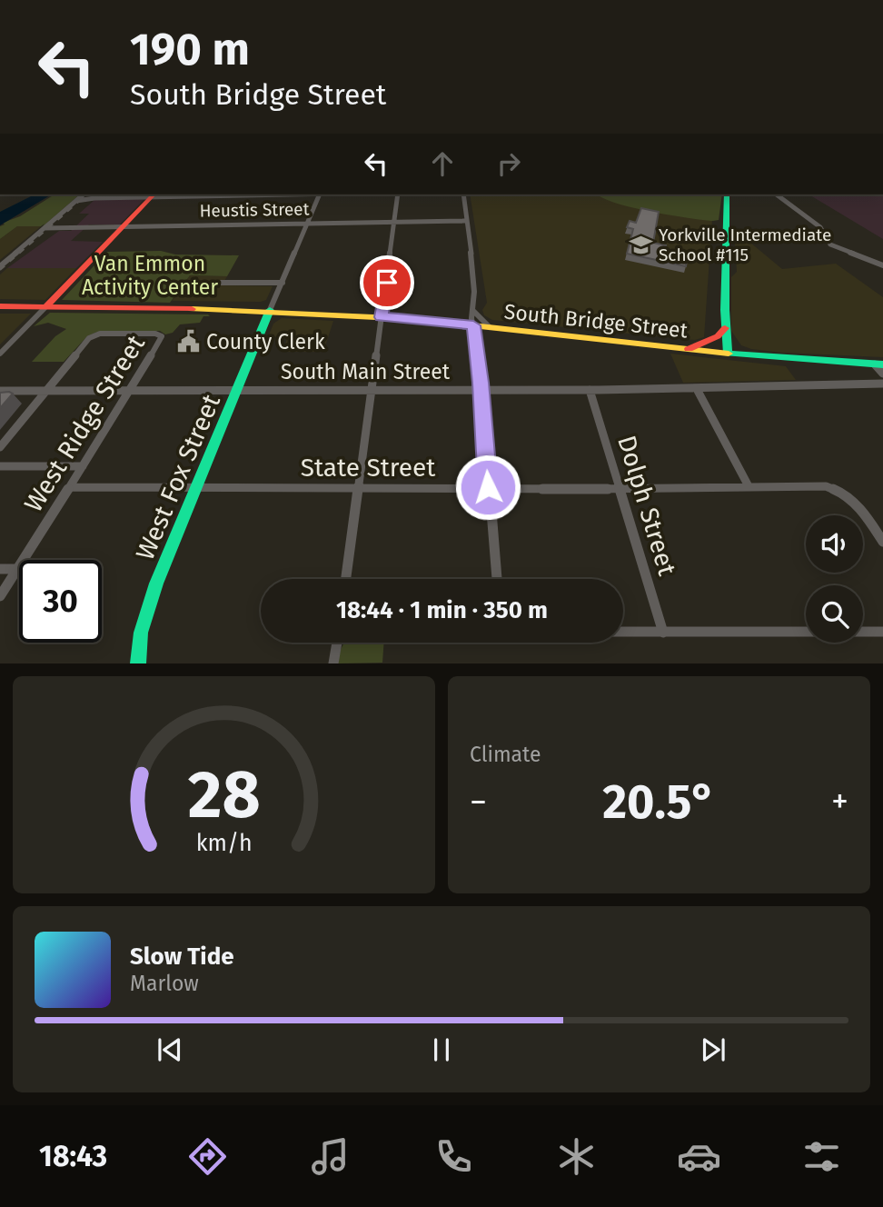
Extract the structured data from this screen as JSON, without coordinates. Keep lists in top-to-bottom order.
{
  "streets": {
    "main road": ["South Bridge Street", "West Fox Street"],
    "street": [
      "Heustis Street",
      "South Main Street",
      "West Ridge Street",
      "State Street",
      "Dolph Street"
    ]
  },
  "crossings": [
    ["South Bridge Street", "West Fox Street"],
    ["South Main Street", "West Ridge Street"],
    ["South Main Street", "West Fox Street"],
    ["South Main Street", "Dolph Street"],
    ["West Ridge Street", "State Street"],
    ["State Street", "West Fox Street"],
    ["State Street", "Dolph Street"]
  ],
  "parks": ["Van Emmon Activity Center"],
  "places": {
    "school or university": ["Yorkville Intermediate School #115"],
    "public building": ["County Clerk"]
  },
  "page": {
    "turn": ["190 m", "South Bridge Street"],
    "limit": "30",
    "trip": "18:44 · 1 min · 350 m",
    "tile": "Climate",
    "heat": ["−", "20.5°", "+"],
    "song": ["Slow Tide", "Marlow"],
    "tabs": "18:43",
    "gauge": ["28", "km/h"]
  }
}
